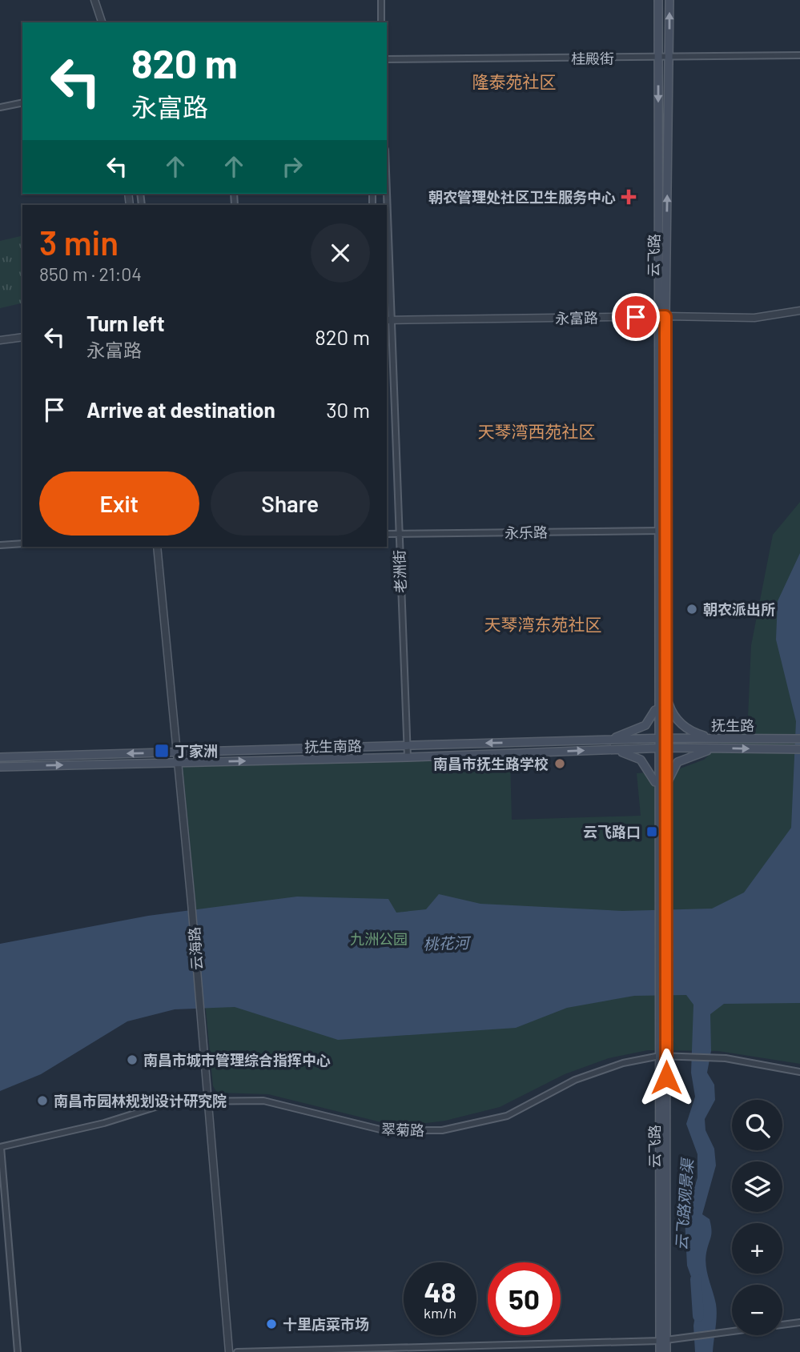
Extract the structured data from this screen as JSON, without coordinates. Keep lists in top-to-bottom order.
{
  "streets": {
    "main road": ["云飞路", "抚生路", "抚生南路"],
    "street": [
      "桂殿街",
      "永富路",
      "永乐路",
      "老洲街",
      "云海路",
      "翠菊路"
    ]
  },
  "crossings": [
    ["桂殿街", "云飞路"],
    ["云飞路", "永富路"],
    ["云飞路", "永乐路"],
    ["云飞路", "抚生路"],
    ["云飞路", "抚生南路"],
    ["云飞路", "翠菊路"],
    ["永富路", "老洲街"],
    ["永乐路", "老洲街"],
    ["老洲街", "抚生南路"],
    ["抚生路", "抚生南路"],
    ["抚生南路", "云海路"],
    ["云海路", "翠菊路"]
  ],
  "districts": ["隆泰苑社区", "天琴湾西苑社区", "天琴湾东苑社区"],
  "water": ["桃花河", "云飞路观景渠"],
  "parks": ["九洲公园"],
  "places": {
    "health": ["朝农管理处社区卫生服务中心"],
    "other": [
      "朝农派出所",
      "南昌市抚生路学校",
      "南昌市城市管理综合指挥中心",
      "南昌市园林规划设计研究院",
      "十里店菜市场"
    ],
    "transit": ["丁家洲", "云飞路口"]
  },
  "page": {
    "turn": ["820 m", "永富路"],
    "heading": ["3 min", "850 m · 21:04"],
    "list": [
      {
        "name": "Turn left",
        "note": "永富路",
        "value": "820 m"
      },
      {
        "name": "Arrive at destination",
        "value": "30 m"
      }
    ],
    "buttons": ["Exit", "Share"],
    "map_buttons": ["+", "−"],
    "speed": "48 km/h",
    "limit": "50"
  }
}
